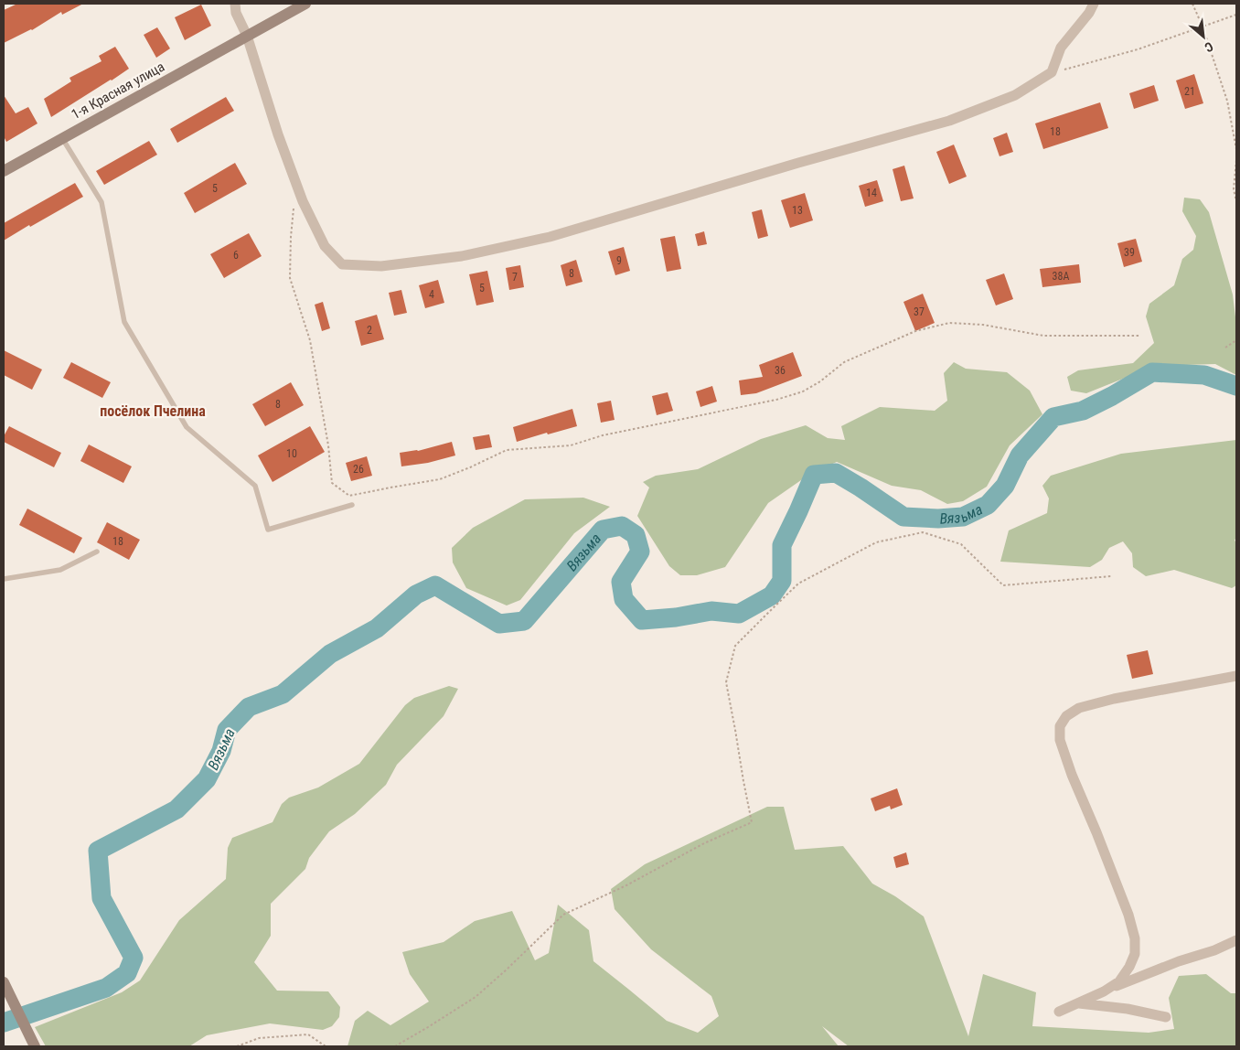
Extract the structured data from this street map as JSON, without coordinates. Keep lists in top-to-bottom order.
{
  "streets": {
    "main road": ["1-я Красная улица"]
  },
  "districts": ["посёлок Пчелина"],
  "water": ["Вязьма"],
  "house_numbers": [
    "21",
    "18",
    "5",
    "14",
    "13",
    "39",
    "6",
    "9",
    "8",
    "38А",
    "7",
    "5",
    "4",
    "37",
    "2",
    "36",
    "8",
    "10",
    "26",
    "18"
  ],
  "north": "bottom right"
}
